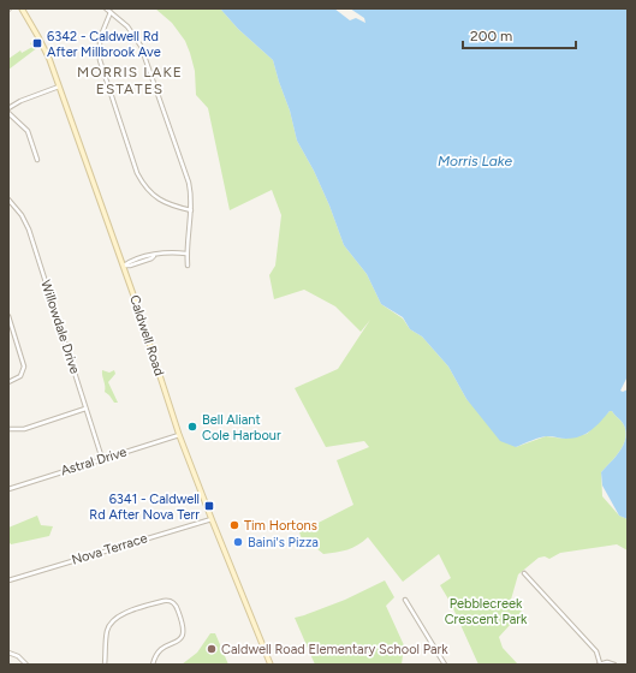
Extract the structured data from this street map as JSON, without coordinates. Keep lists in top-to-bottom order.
{
  "streets": {
    "street": [
      "Willowdale Drive",
      "Caldwell Road",
      "Astral Drive",
      "Nova Terrace"
    ]
  },
  "crossings": [
    ["Willowdale Drive", "Astral Drive"],
    ["Caldwell Road", "Astral Drive"],
    ["Caldwell Road", "Nova Terrace"]
  ],
  "districts": ["MORRIS LAKE ESTATES"],
  "water": ["Morris Lake"],
  "parks": ["Pebblecreek Crescent Park"],
  "places": {
    "transit": ["6342 - Caldwell Rd After Millbrook Ave", "6341 - Caldwell Rd After Nova Terr"],
    "other": [
      "Bell Aliant Cole Harbour",
      "Tim Hortons",
      "Baini's Pizza",
      "Caldwell Road Elementary School Park"
    ]
  },
  "scale_bar": "200 m"
}
